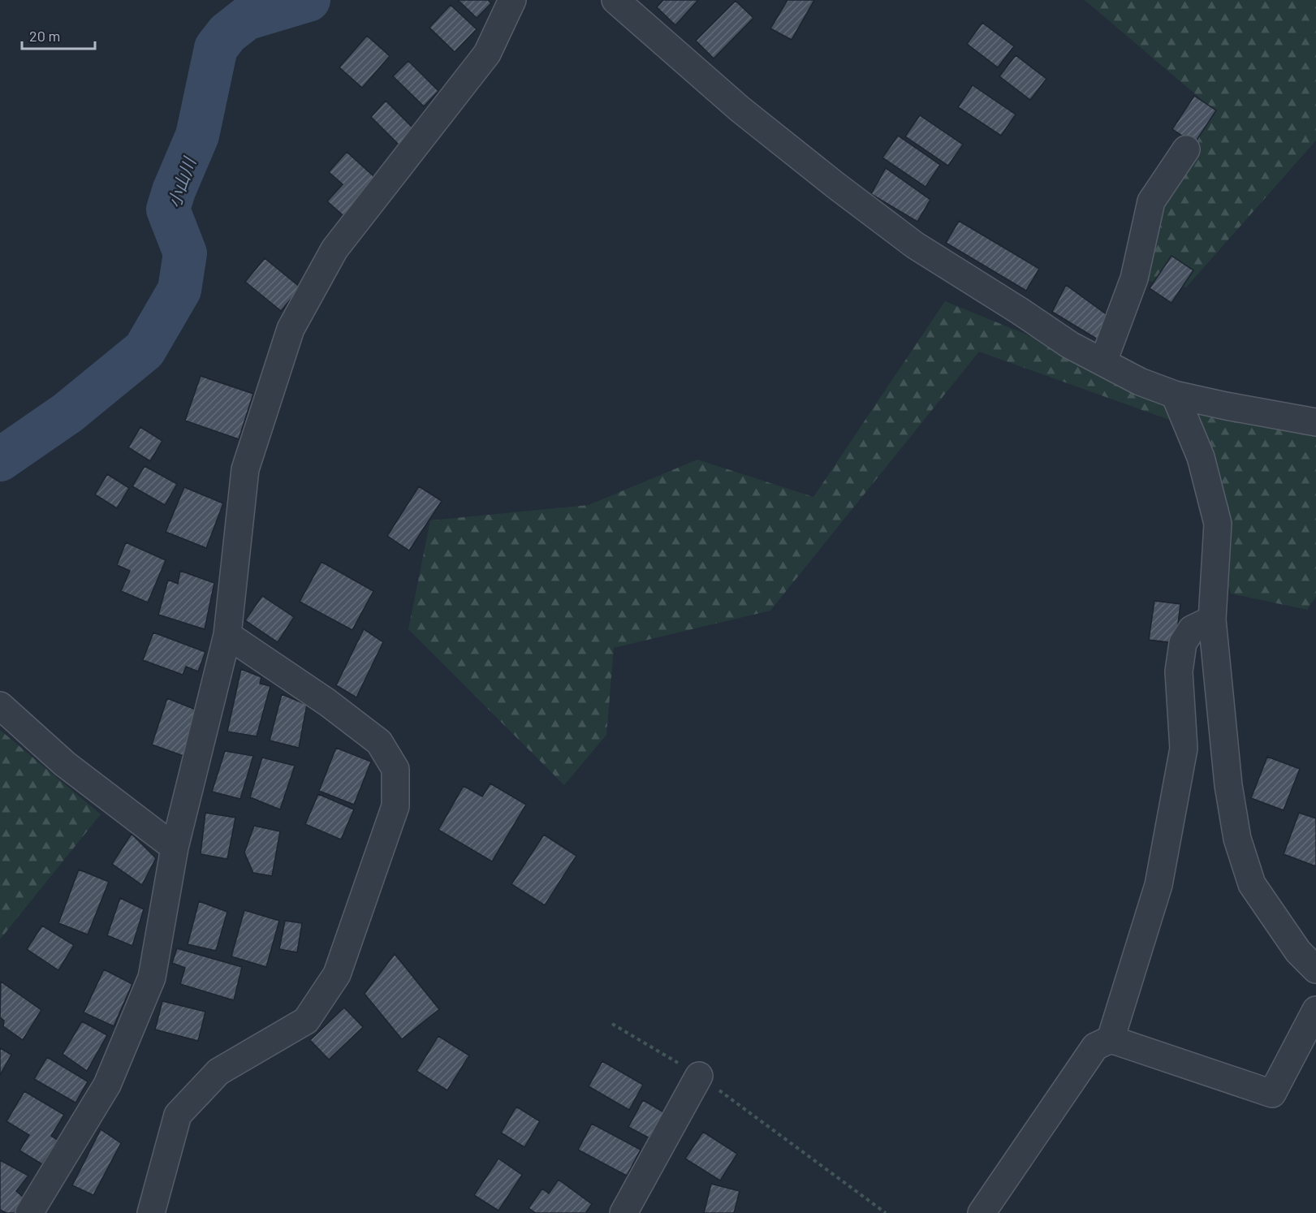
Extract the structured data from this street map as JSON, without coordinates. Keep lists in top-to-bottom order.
{
  "water": ["小山川"],
  "scale_bar": "20 m"
}
